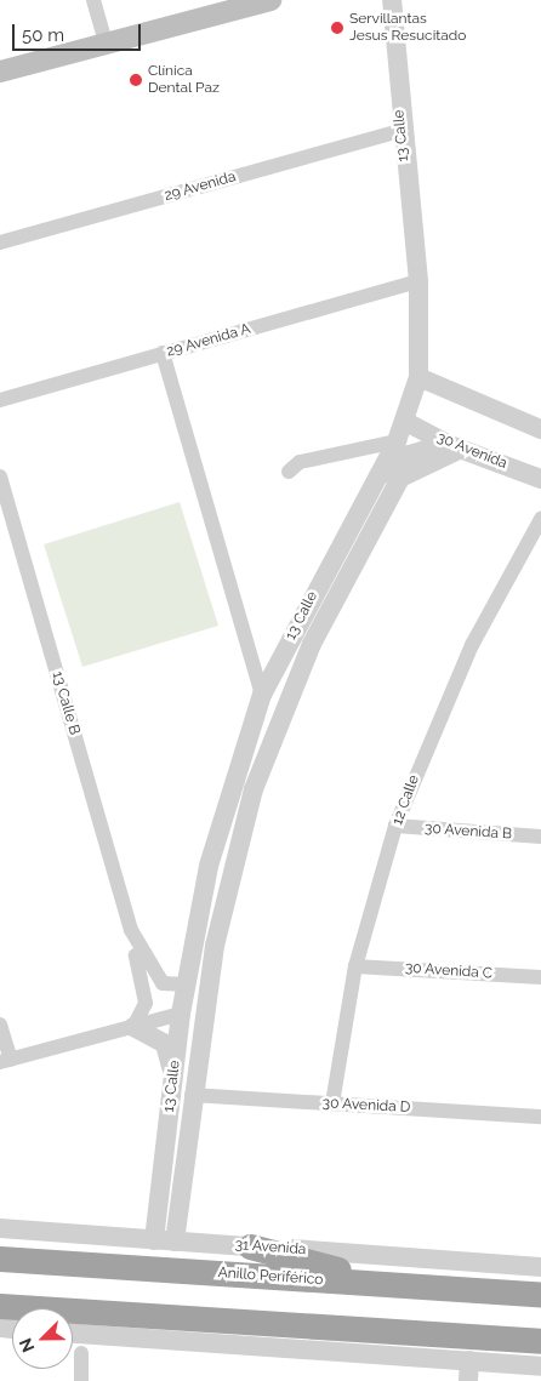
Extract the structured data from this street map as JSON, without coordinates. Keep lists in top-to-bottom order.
{
  "streets": {
    "highway": ["Anillo Periférico"],
    "street": [
      "13 Calle",
      "29 Avenida",
      "29 Avenida A",
      "30 Avenida",
      "13 Calle B",
      "12 Calle",
      "30 Avenida B",
      "30 Avenida C",
      "30 Avenida D",
      "31 Avenida"
    ]
  },
  "crossings": [
    ["13 Calle", "29 Avenida"],
    ["13 Calle", "29 Avenida A"],
    ["13 Calle", "30 Avenida"],
    ["13 Calle", "13 Calle B"],
    ["13 Calle", "30 Avenida D"],
    ["13 Calle", "31 Avenida"],
    ["12 Calle", "30 Avenida B"],
    ["12 Calle", "30 Avenida C"],
    ["12 Calle", "30 Avenida D"]
  ],
  "places": ["Servillantas Jesus Resucitado", "Clínica Dental Paz"],
  "scale_bar": "50 m",
  "north": "bottom left"
}
